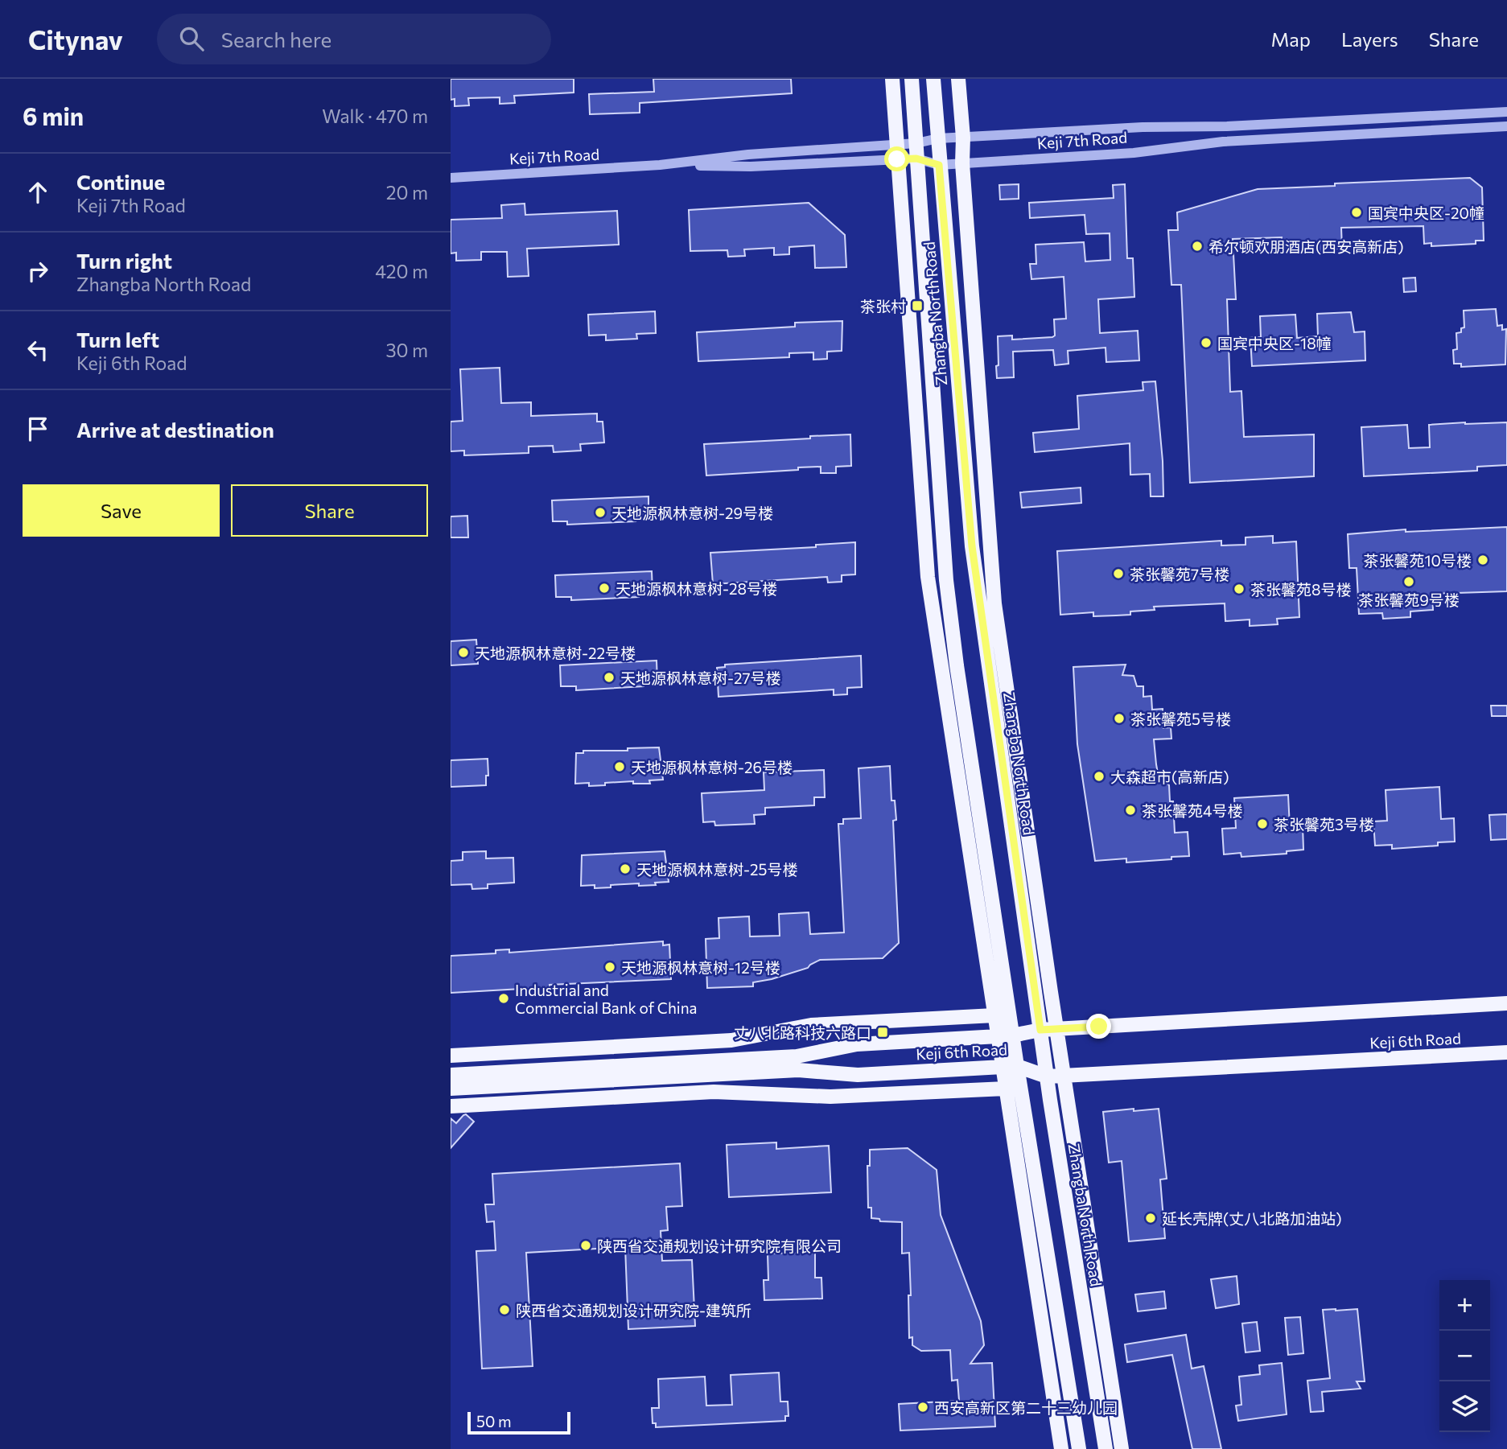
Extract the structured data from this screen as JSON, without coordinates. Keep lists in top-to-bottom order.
{
  "streets": {
    "main road": ["Zhangba North Road", "Keji 6th Road"],
    "street": ["Keji 7th Road"]
  },
  "crossings": [
    ["Keji 7th Road", "Zhangba North Road"],
    ["Zhangba North Road", "Keji 6th Road"]
  ],
  "places": {
    "other": [
      "国宾中央区-20幢",
      "希尔顿欢朋酒店(西安高新店)",
      "国宾中央区-18幢",
      "天地源枫林意树-29号楼",
      "茶张馨苑10号楼",
      "茶张馨苑7号楼",
      "茶张馨苑9号楼",
      "天地源枫林意树-28号楼",
      "茶张馨苑8号楼",
      "天地源枫林意树-22号楼",
      "天地源枫林意树-27号楼",
      "茶张馨苑5号楼",
      "天地源枫林意树-26号楼",
      "大森超市(高新店)",
      "茶张馨苑4号楼",
      "茶张馨苑3号楼",
      "天地源枫林意树-25号楼",
      "天地源枫林意树-12号楼",
      "Industrial and Commercial Bank of China",
      "延长壳牌(丈八北路加油站)",
      "陕西省交通规划设计研究院有限公司",
      "陕西省交通规划设计研究院-建筑所",
      "西安高新区第二十三幼儿园"
    ],
    "transit": ["茶张村", "丈八北路科技六路口"]
  },
  "scale_bar": "50 m",
  "page": {
    "header": "Citynav",
    "search": "Search here",
    "nav": ["Map", "Layers", "Share"],
    "heading": ["6 min", "Walk · 470 m"],
    "list": [
      ["Continue", "Keji 7th Road", "20 m"],
      ["Turn right", "Zhangba North Road", "420 m"],
      ["Turn left", "Keji 6th Road", "30 m"],
      "Arrive at destination"
    ],
    "buttons": ["Save", "Share"],
    "map_buttons": ["+", "−"],
    "scale": "50 m"
  }
}
